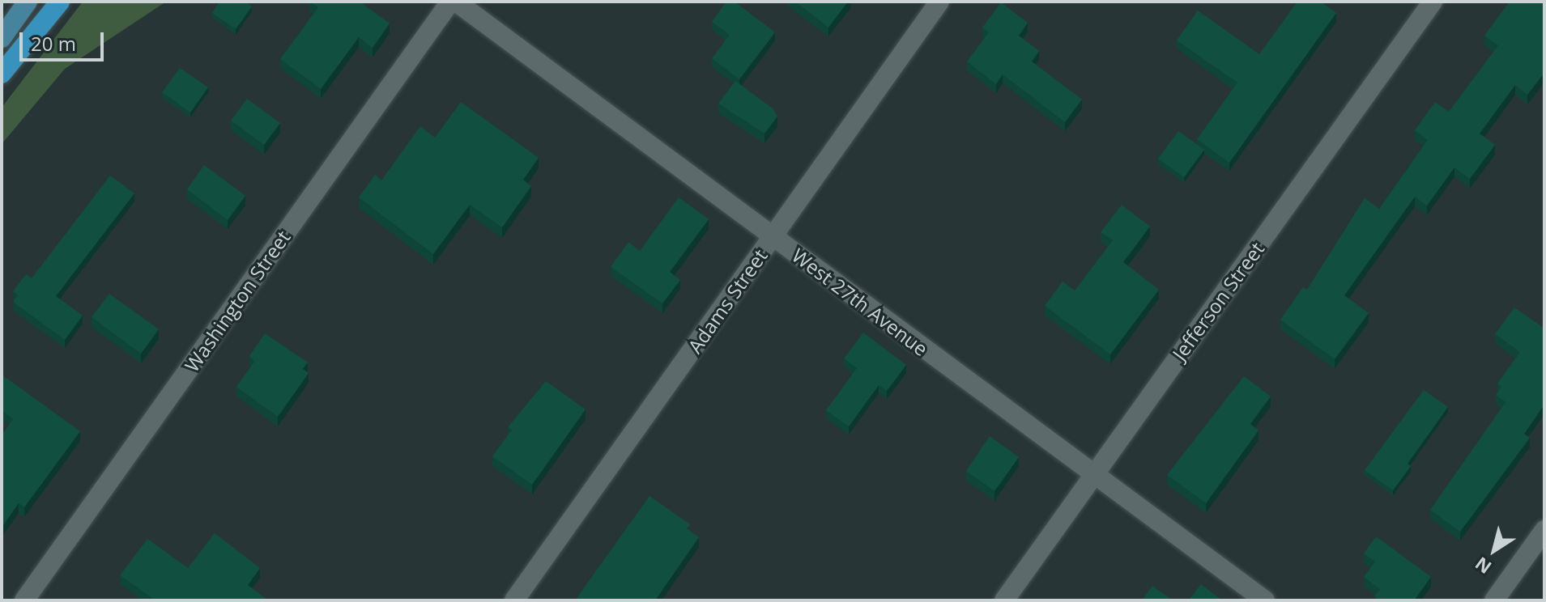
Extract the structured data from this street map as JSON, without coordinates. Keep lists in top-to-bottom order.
{
  "streets": {
    "street": [
      "Washington Street",
      "Adams Street",
      "Jefferson Street",
      "West 27th Avenue"
    ]
  },
  "crossings": [
    ["Adams Street", "West 27th Avenue"],
    ["Jefferson Street", "West 27th Avenue"]
  ],
  "scale_bar": "20 m",
  "north": "bottom left"
}
